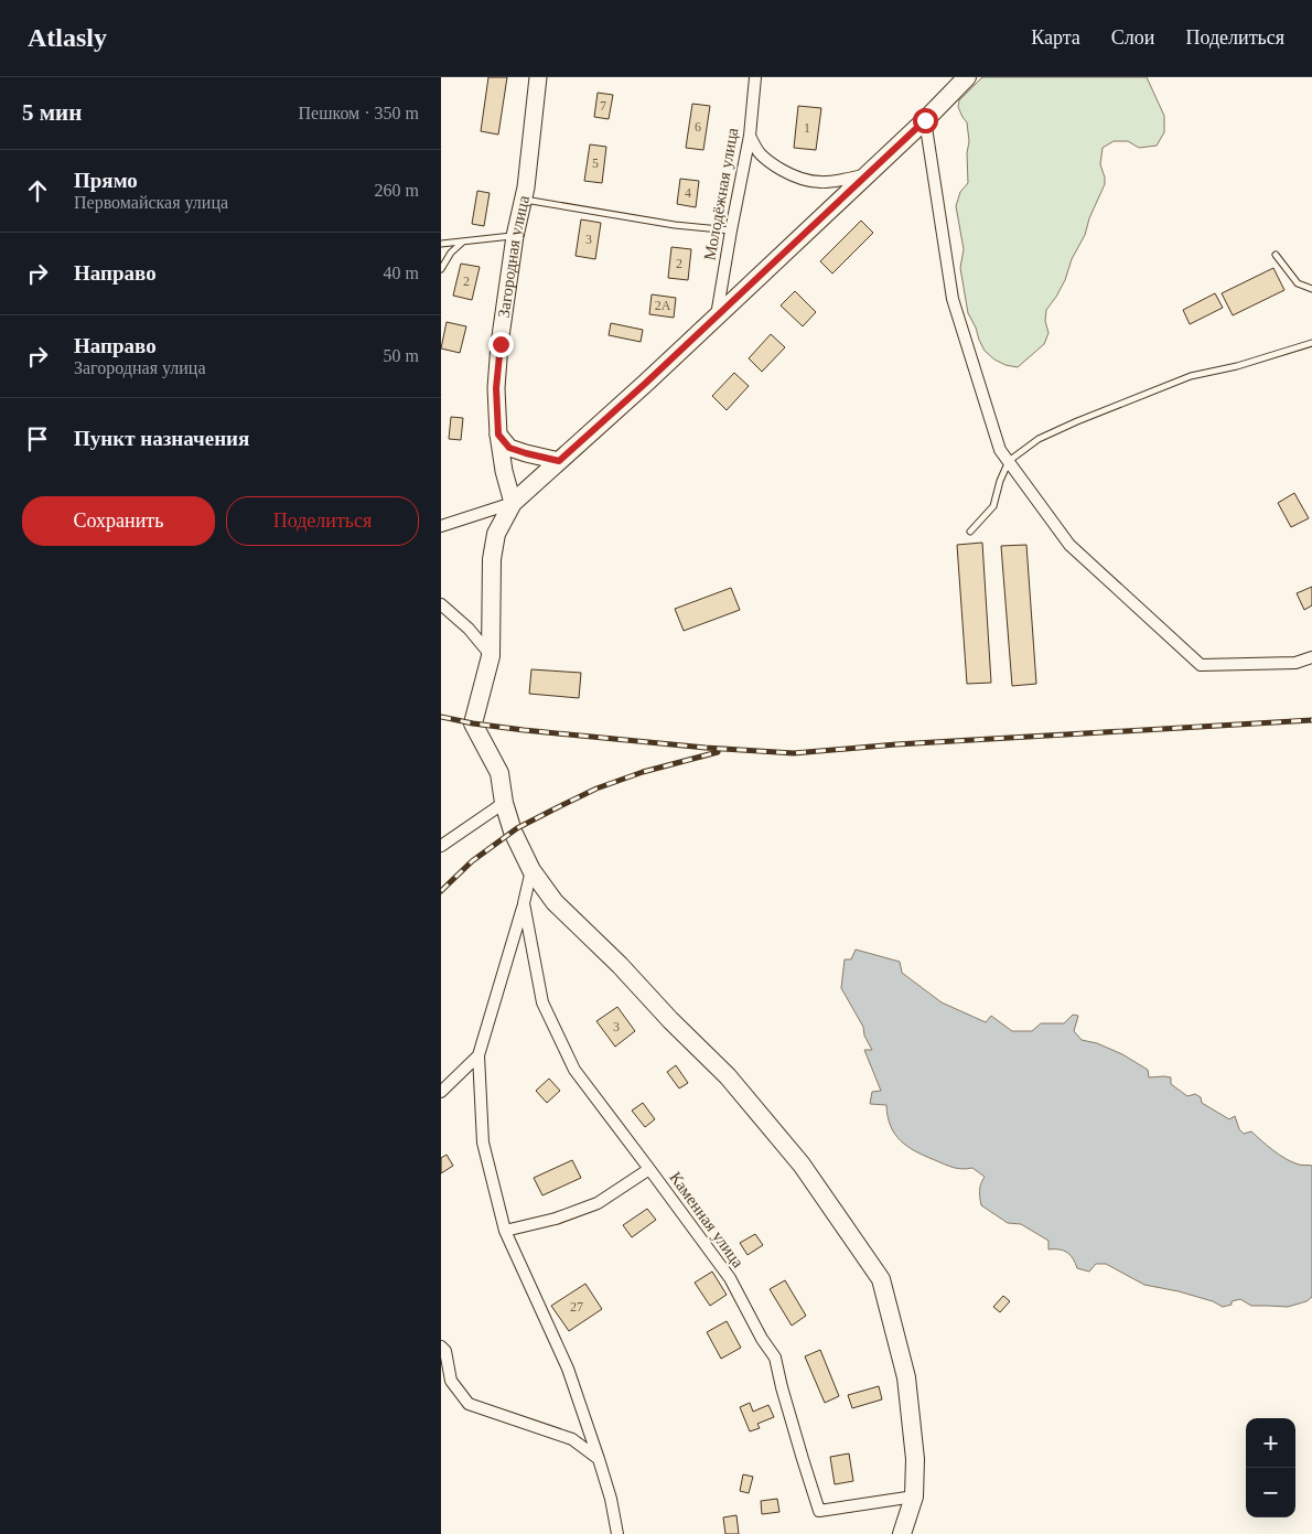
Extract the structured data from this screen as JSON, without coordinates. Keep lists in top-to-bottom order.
{
  "streets": {
    "street": ["Молодёжная улица", "Загородная улица", "Каменная улица"]
  },
  "house_numbers": [
    "7",
    "6",
    "1",
    "5",
    "4",
    "3",
    "2",
    "2",
    "2А",
    "3",
    "27"
  ],
  "page": {
    "header": "Atlasly",
    "nav": ["Карта", "Слои", "Поделиться"],
    "heading": ["5 мин", "Пешком · 350 m"],
    "list": [
      ["Прямо", "Первомайская улица", "260 m"],
      ["Направо", "40 m"],
      ["Направо", "Загородная улица", "50 m"],
      "Пункт назначения"
    ],
    "buttons": ["Сохранить", "Поделиться"],
    "map_buttons": ["+", "−"]
  }
}
